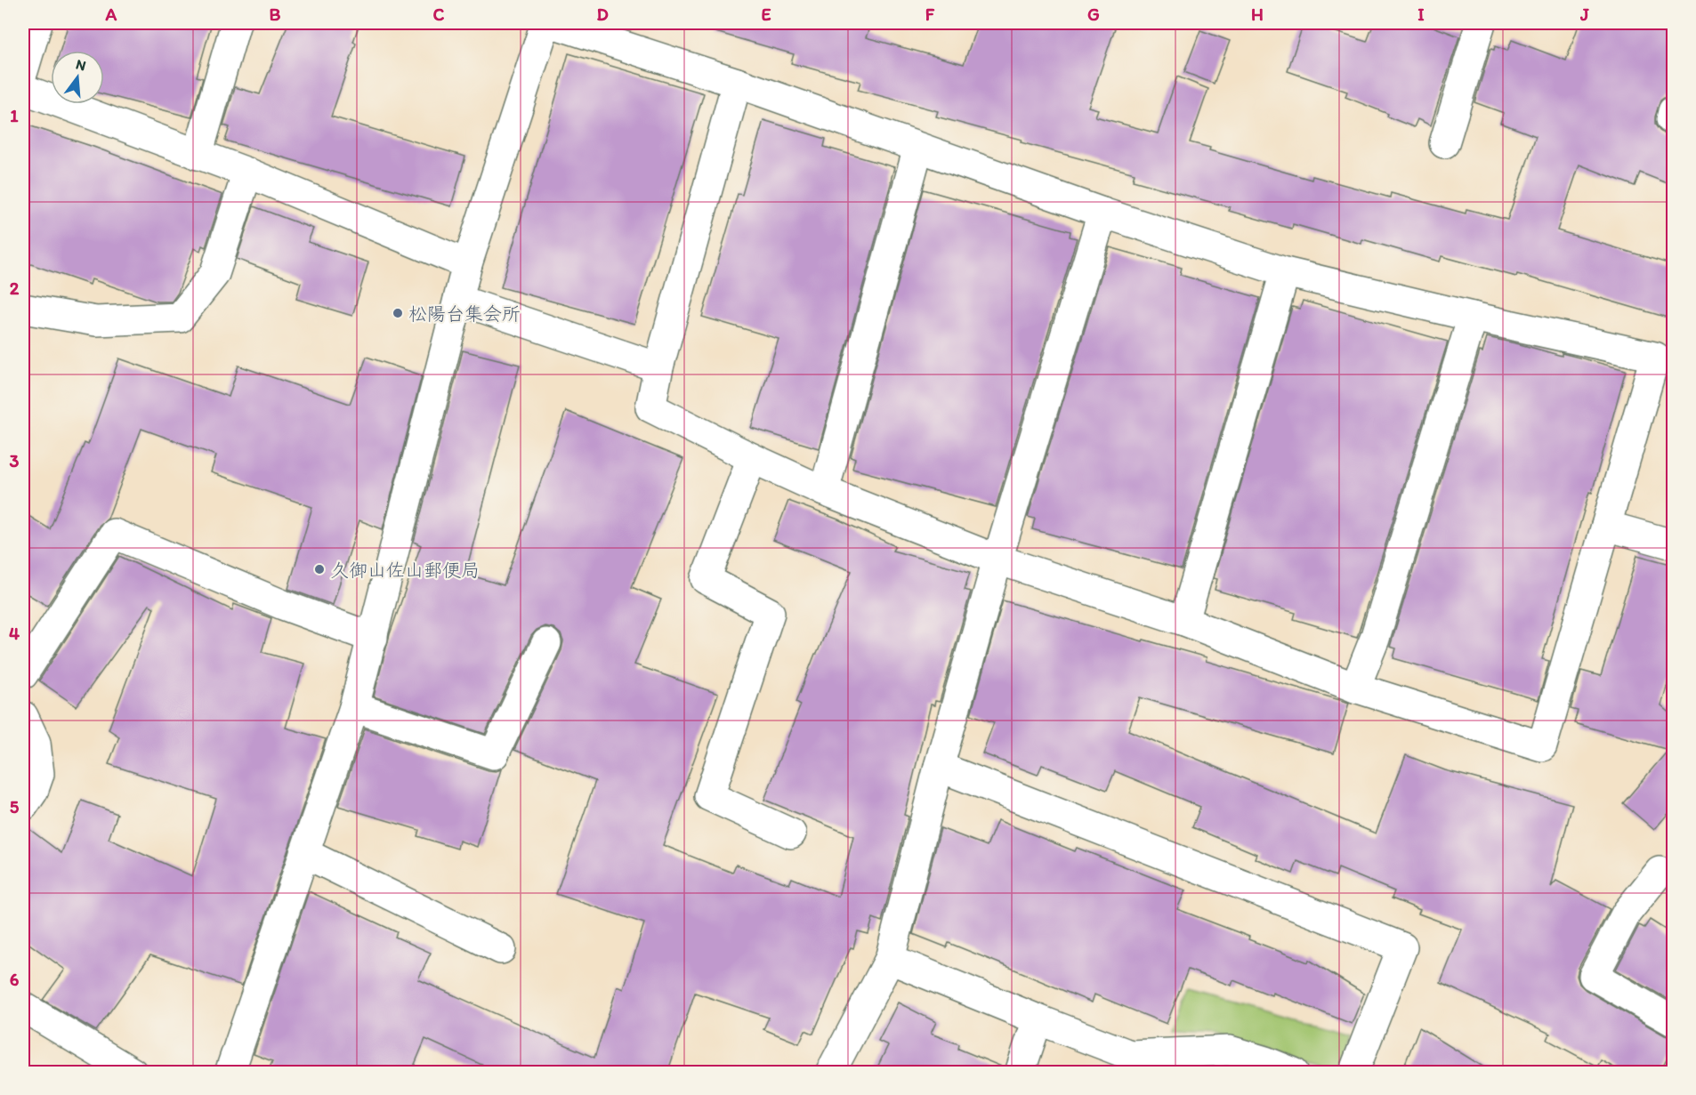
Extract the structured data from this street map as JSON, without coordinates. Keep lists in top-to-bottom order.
{
  "places": ["松陽台集会所", "久御山佐山郵便局"],
  "north": "top",
  "grid": {
    "columns": [
      "A",
      "B",
      "C",
      "D",
      "E",
      "F",
      "G",
      "H",
      "I",
      "J"
    ],
    "rows": [
      "1",
      "2",
      "3",
      "4",
      "5",
      "6"
    ]
  }
}
